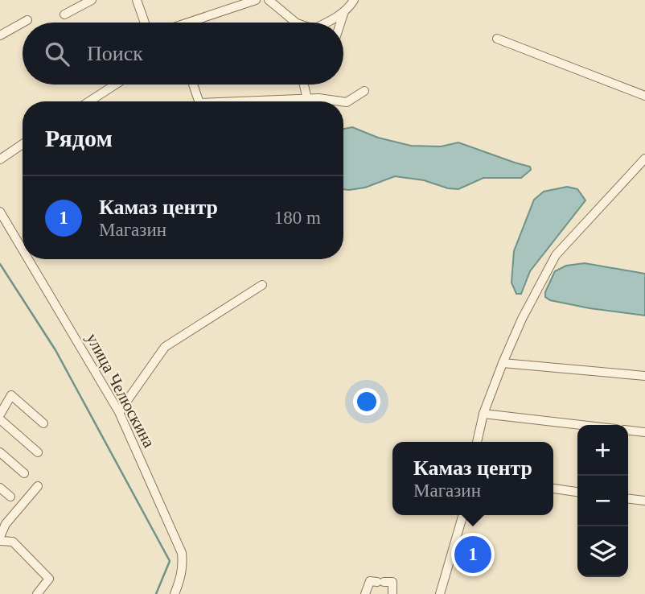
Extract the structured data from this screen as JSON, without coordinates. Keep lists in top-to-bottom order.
{
  "streets": {
    "street": ["улица Челюскина"]
  },
  "page": {
    "search": "Поиск",
    "heading": "Рядом",
    "list": [
      {
        "mark": "1",
        "name": "Камаз центр",
        "note": "Магазин",
        "value": "180 m"
      }
    ],
    "map_buttons": ["+", "−"],
    "popup": ["Камаз центр", "Магазин"],
    "pins": "1"
  }
}
